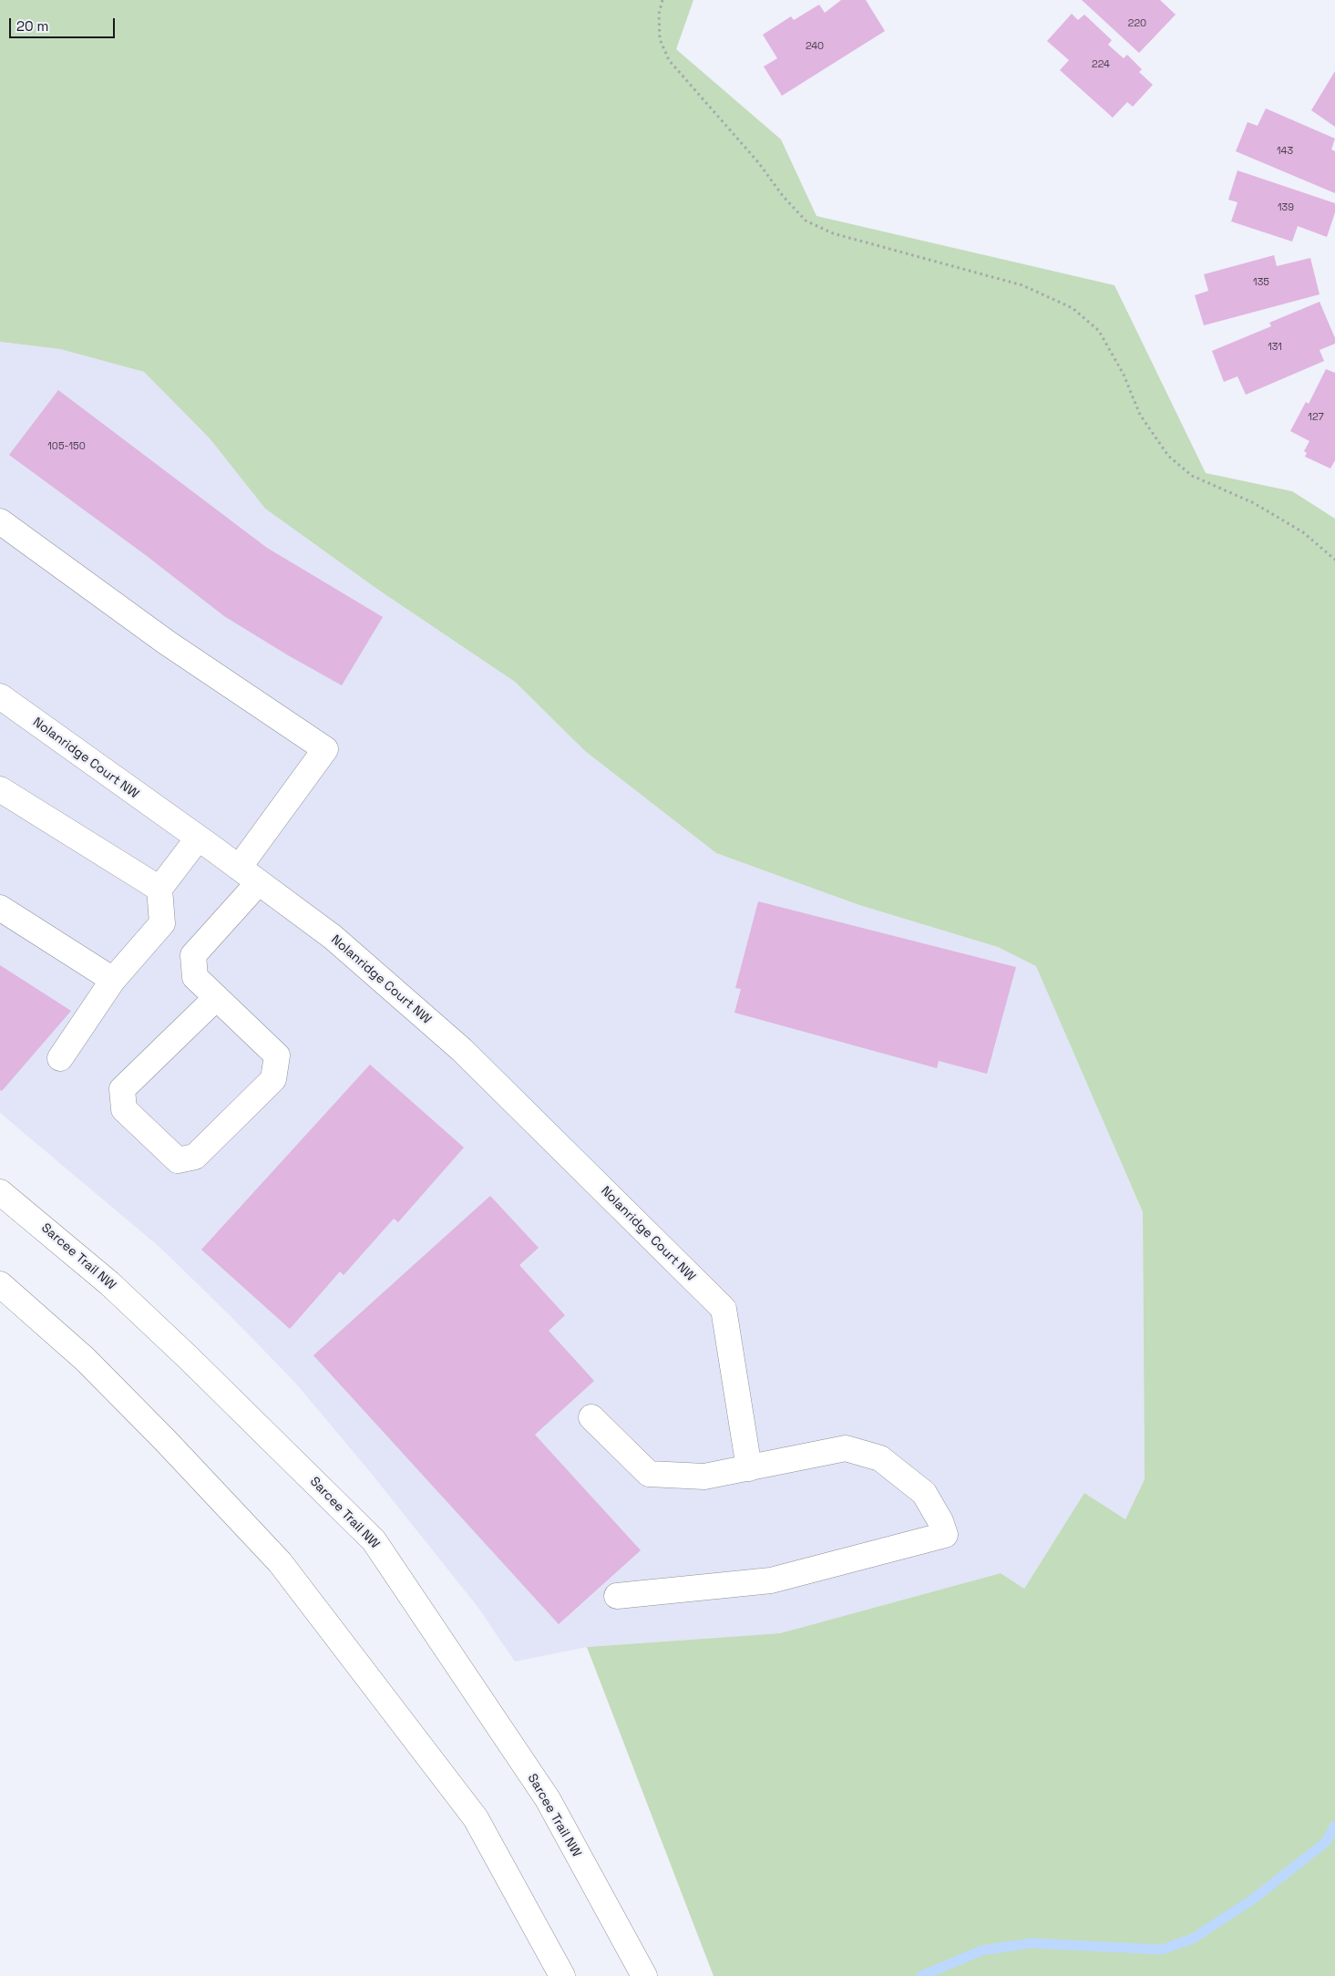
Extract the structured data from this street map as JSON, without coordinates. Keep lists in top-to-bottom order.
{
  "streets": {
    "main road": ["Nolanridge Court NW", "Sarcee Trail NW"]
  },
  "house_numbers": [
    "220",
    "240",
    "224",
    "143",
    "139",
    "135",
    "131",
    "127",
    "105-150"
  ],
  "scale_bar": "20 m"
}
